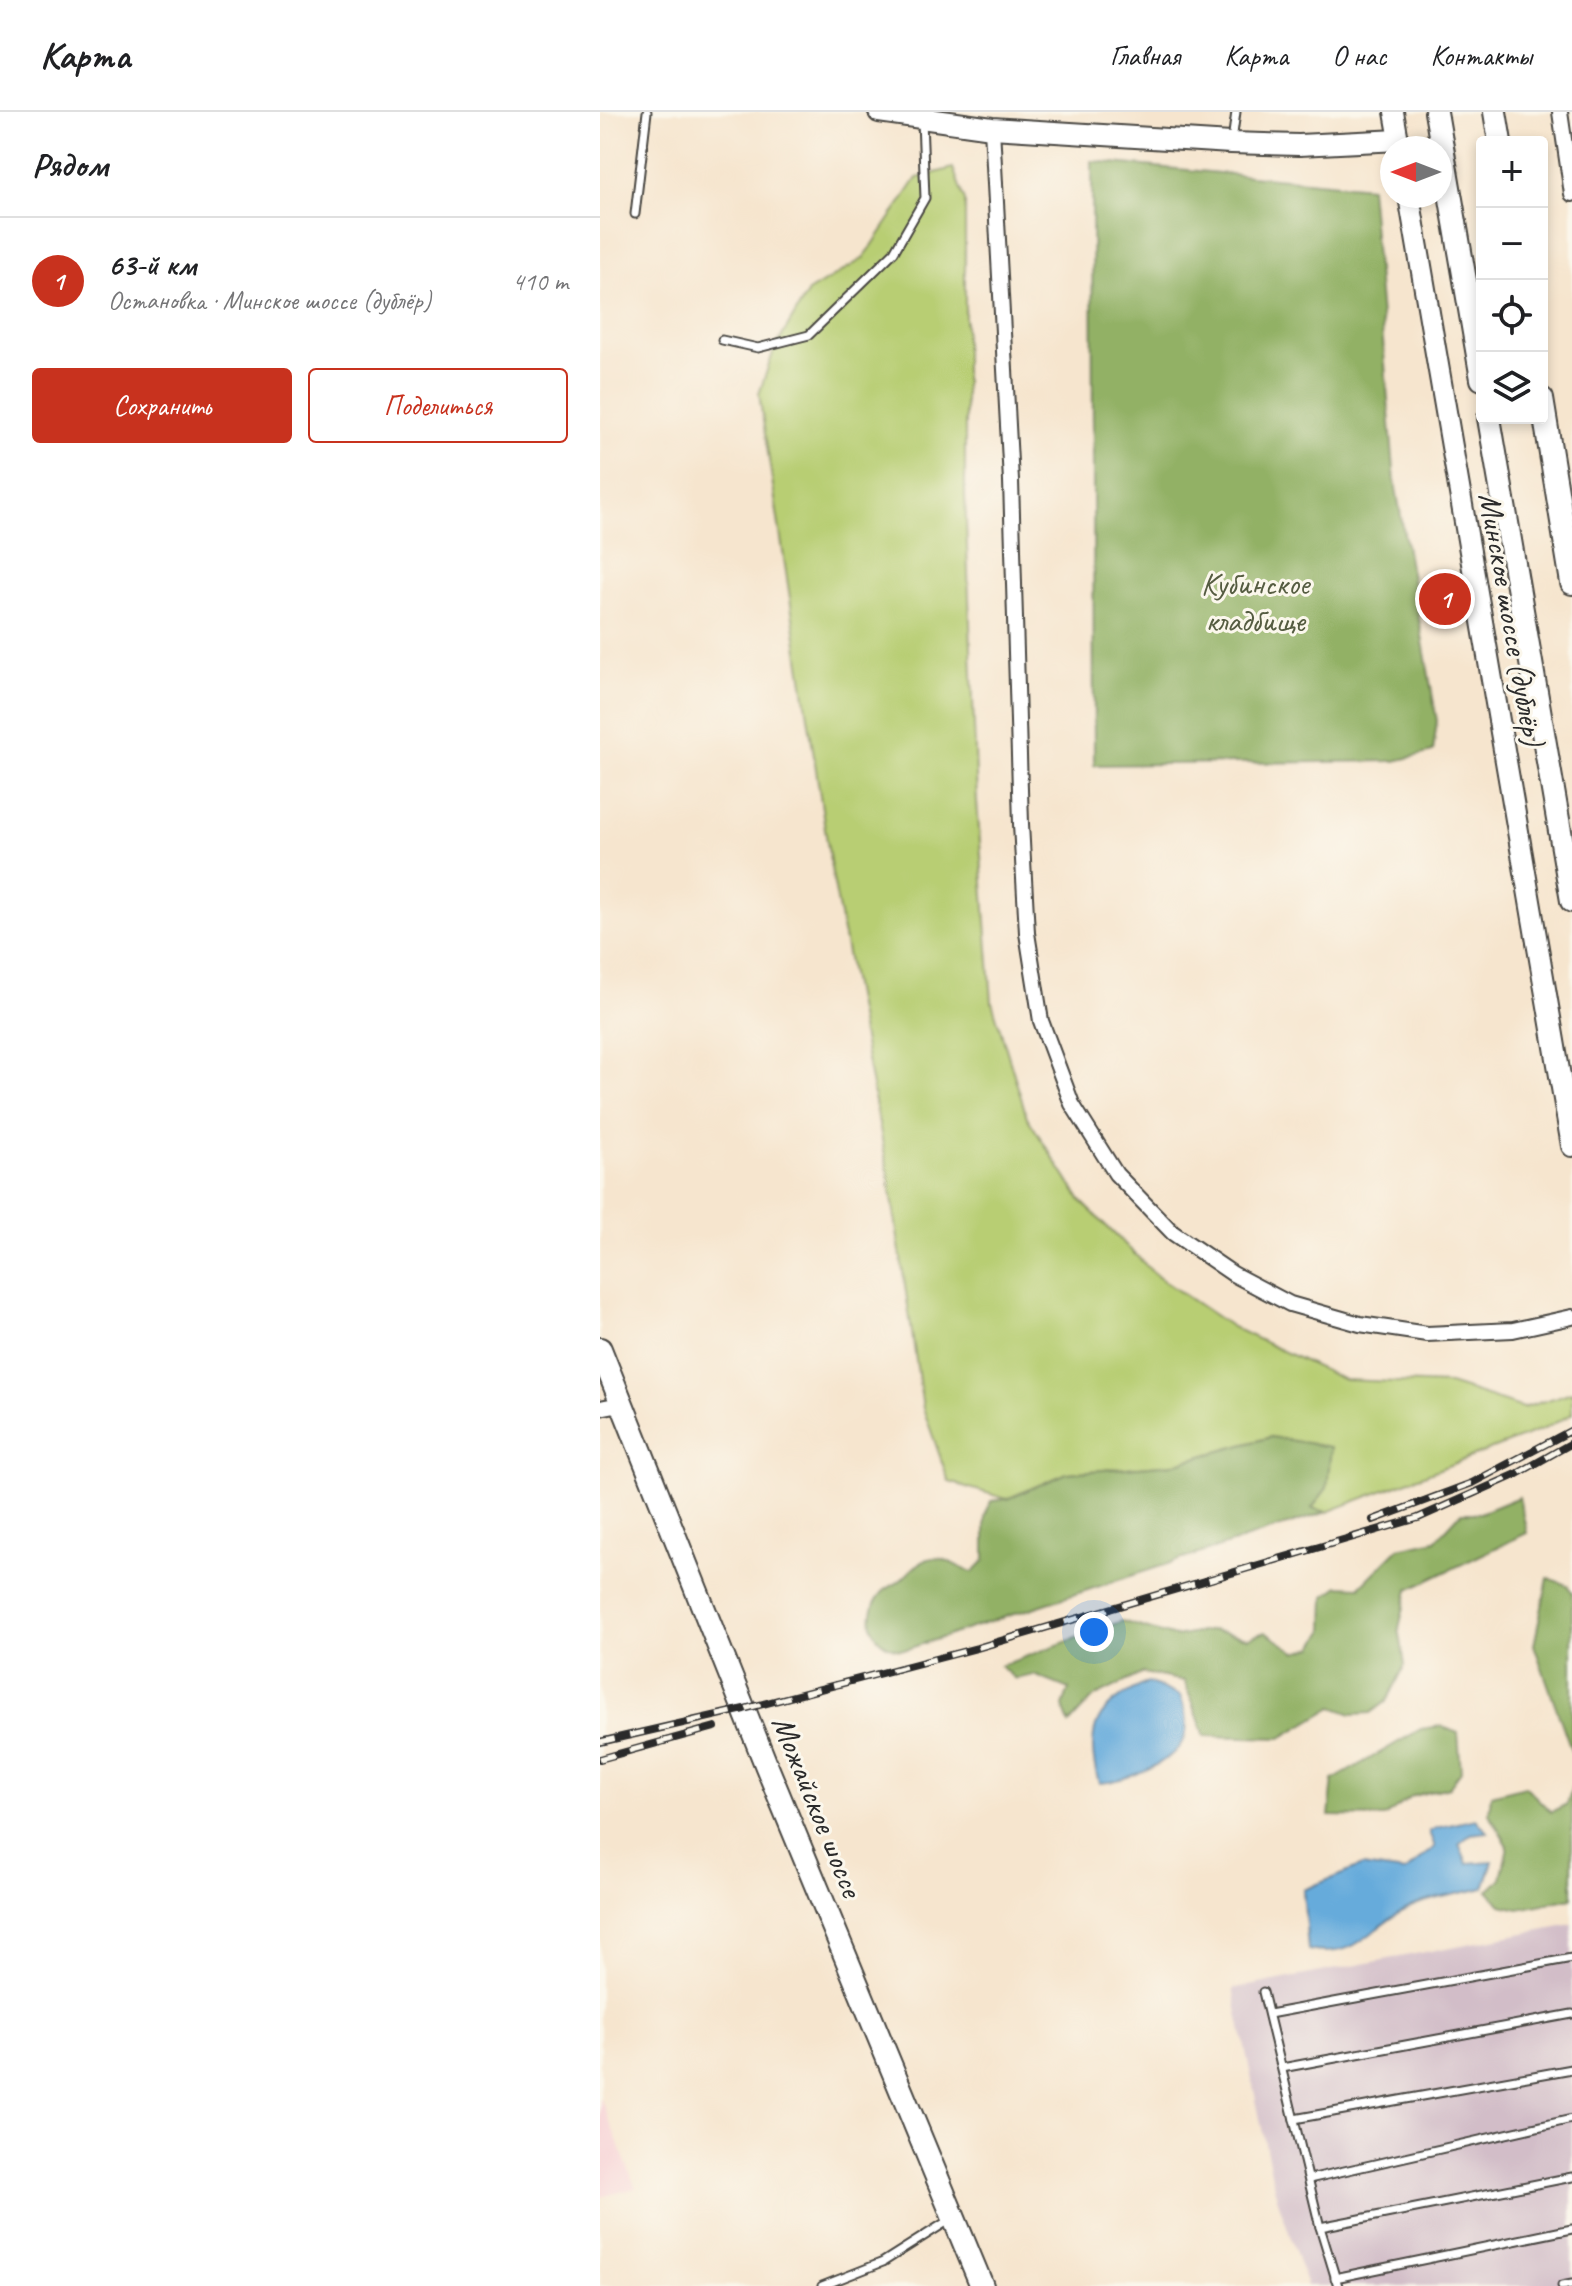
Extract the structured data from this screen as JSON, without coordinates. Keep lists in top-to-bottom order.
{
  "streets": {
    "main road": ["Минское шоссе (дублёр)", "Можайское шоссе"]
  },
  "parks": ["Кубинское кладбище"],
  "north": "left",
  "page": {
    "header": "Карта",
    "nav": [
      "Главная",
      "Карта",
      "О нас",
      "Контакты"
    ],
    "heading": "Рядом",
    "map_buttons": ["+", "−"],
    "list": [
      {
        "mark": "1",
        "name": "63-й км",
        "note": "Остановка · Минское шоссе (дублёр)",
        "value": "410 m"
      }
    ],
    "buttons": ["Сохранить", "Поделиться"],
    "pins": "1"
  }
}
